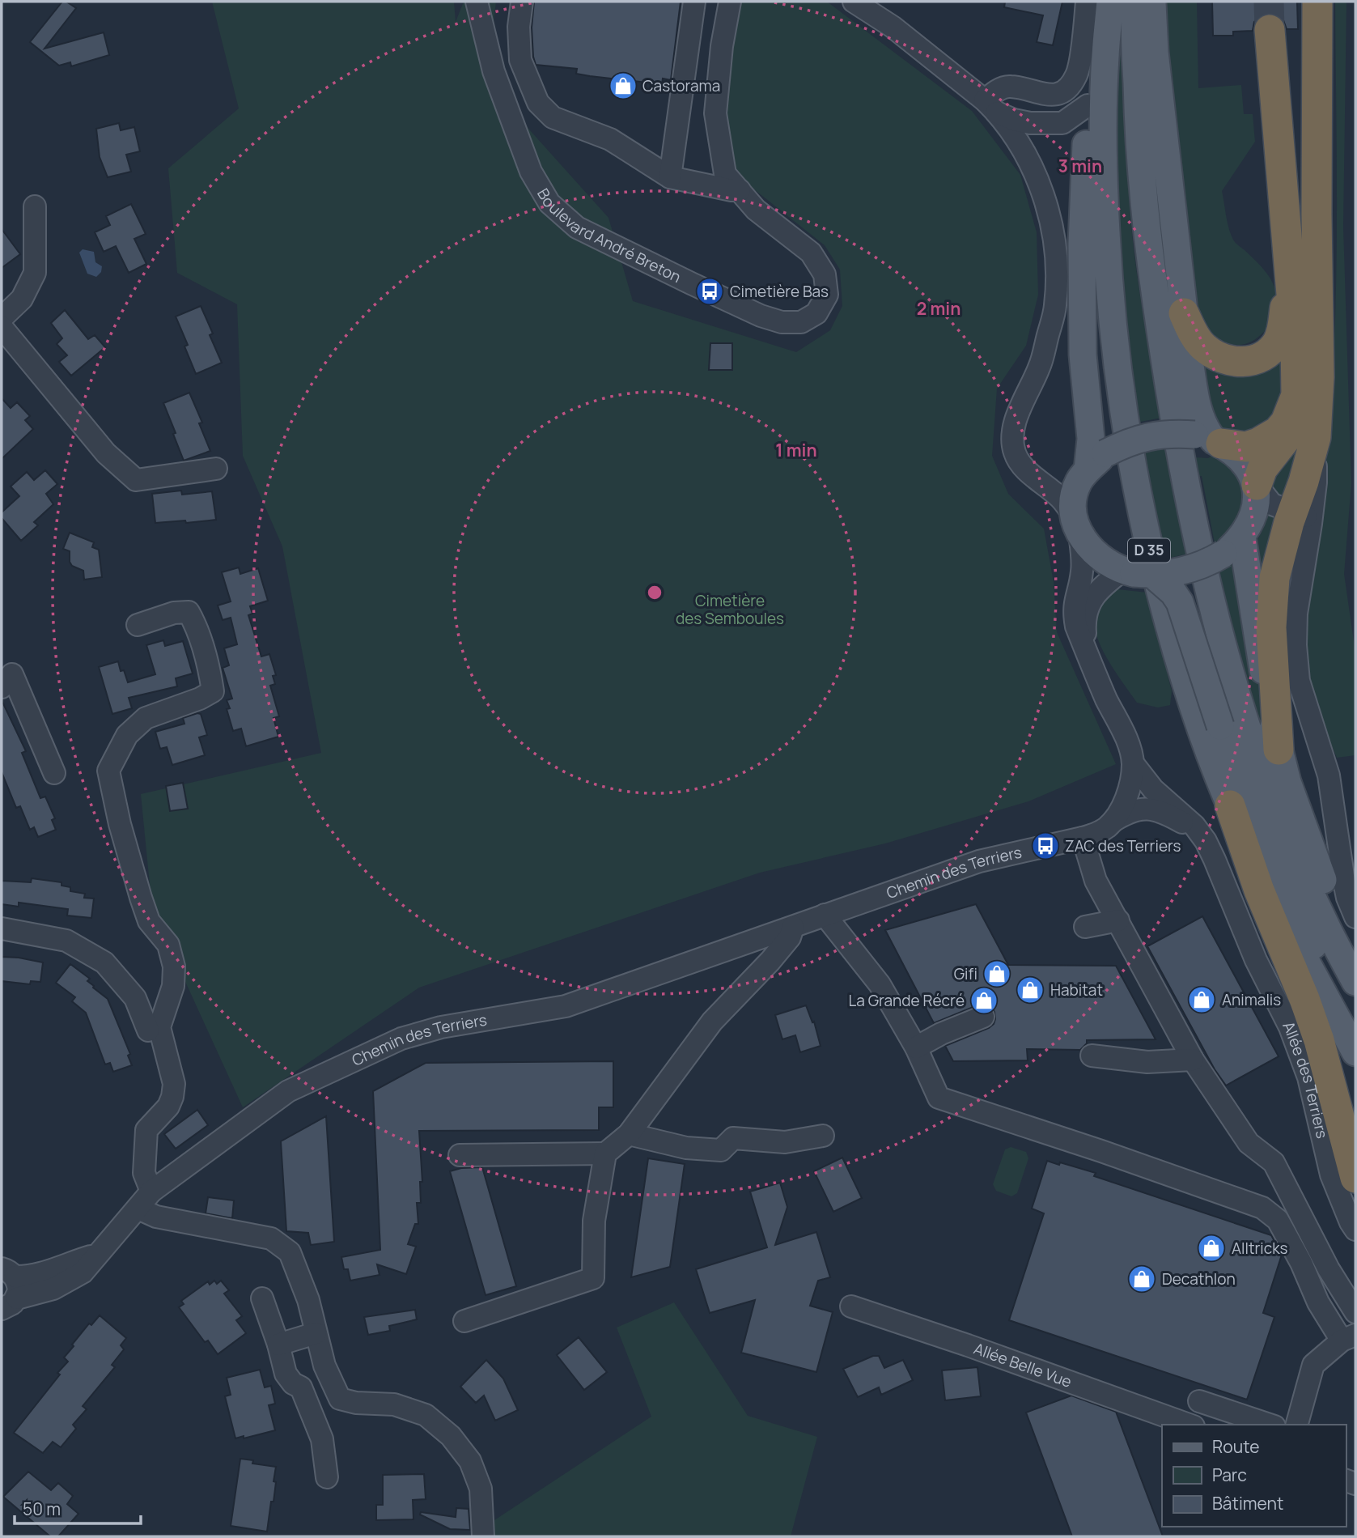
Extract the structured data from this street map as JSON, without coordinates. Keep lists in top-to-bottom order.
{
  "streets": {
    "main road": ["D 35"],
    "street": [
      "Boulevard André Breton",
      "Chemin des Terriers",
      "Allée des Terriers",
      "Allée Belle Vue"
    ]
  },
  "parks": ["Cimetière des Semboules"],
  "places": {
    "shop": [
      "Castorama",
      "Gifi",
      "Habitat",
      "Animalis",
      "La Grande Récré",
      "Alltricks",
      "Decathlon"
    ],
    "bus stop": ["Cimetière Bas", "ZAC des Terriers"]
  },
  "legend": ["Route", "Parc", "Bâtiment"],
  "scale_bar": "50 m",
  "rings": ["3 min", "2 min", "1 min"]
}
